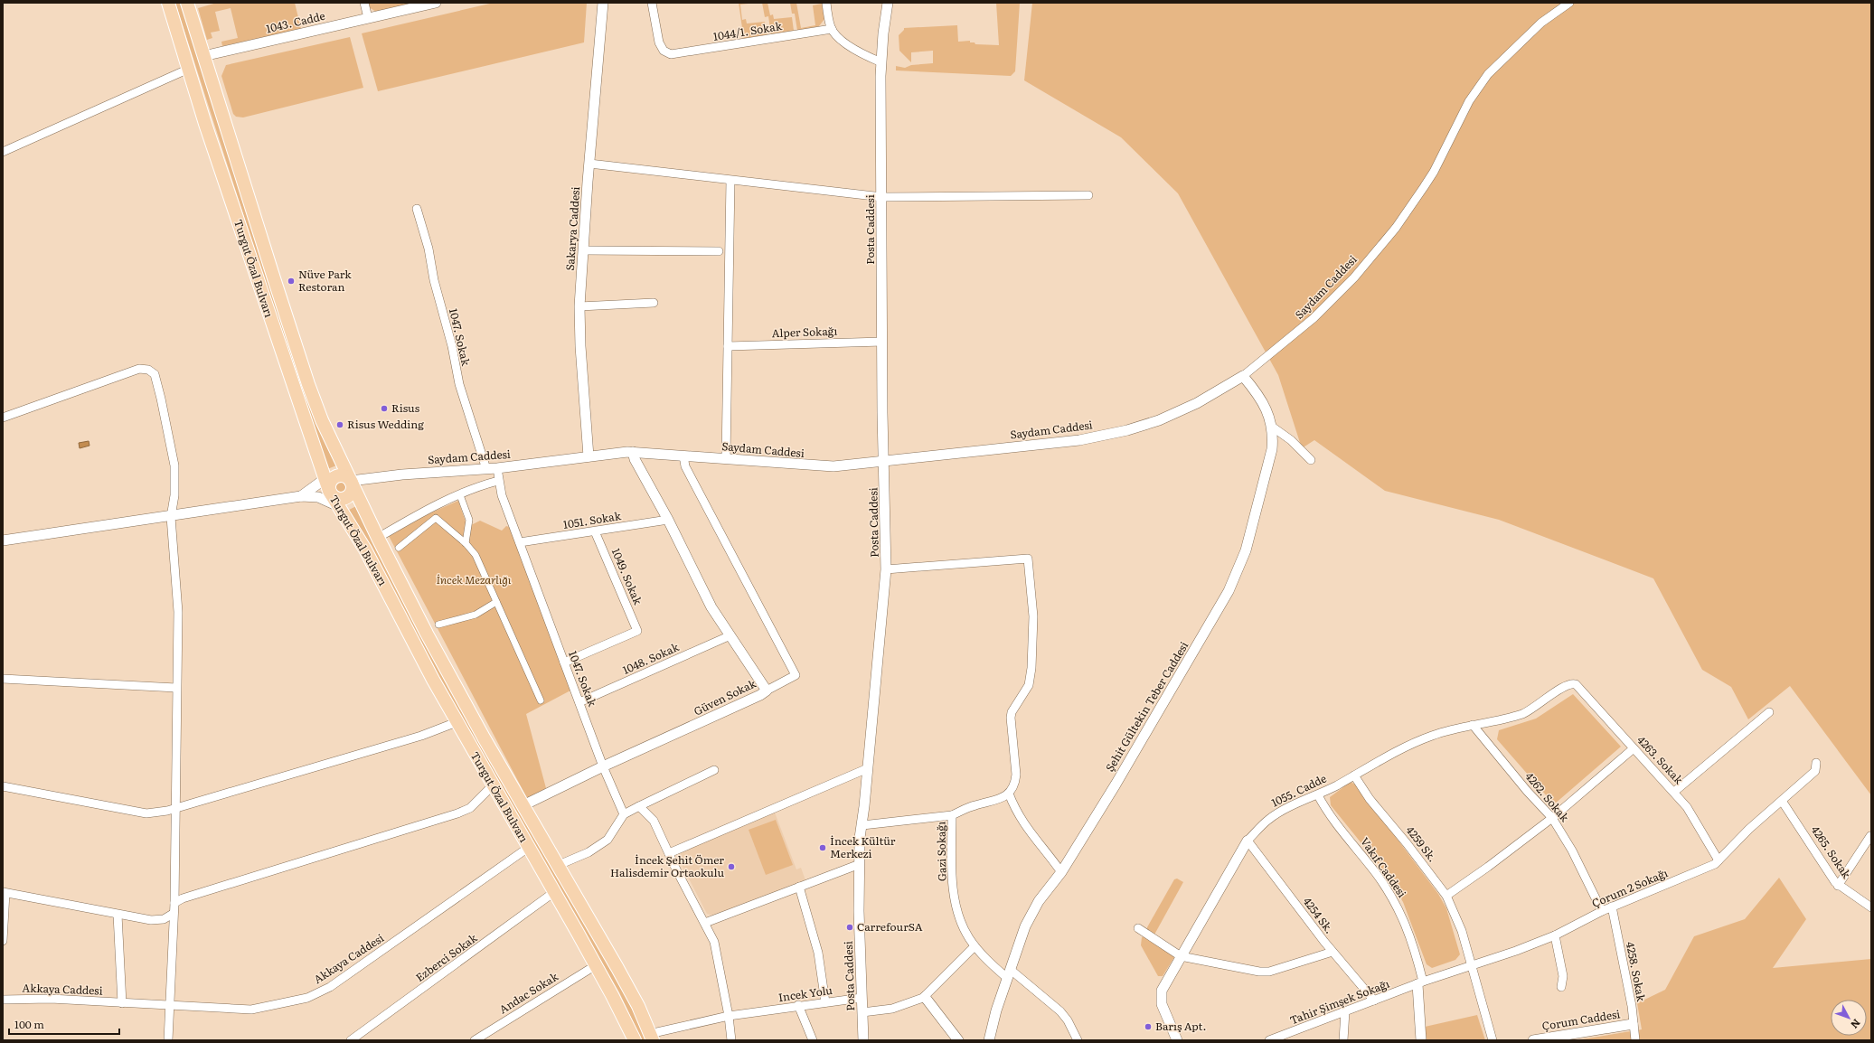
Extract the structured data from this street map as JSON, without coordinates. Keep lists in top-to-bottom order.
{
  "streets": {
    "main road": ["Turgut Özal Bulvarı"],
    "street": [
      "1043. Cadde",
      "1044/1. Sokak",
      "Sakarya Caddesi",
      "Posta Caddesi",
      "Saydam Caddesi",
      "Alper Sokağı",
      "1047. Sokak",
      "1051. Sokak",
      "1049. Sokak",
      "1048. Sokak",
      "Güven Sokak",
      "Şehit Gültekin Teber Caddesi",
      "4263. Sokak",
      "1055. Cadde",
      "4262. Sokak",
      "4259 Sk.",
      "Gazi Sokağı",
      "4265. Sokak",
      "Vakıf Caddesi",
      "Çorum 2 Sokağı",
      "4254 Sk.",
      "Ezberci Sokak",
      "Akkaya Caddesi",
      "4258. Sokak",
      "Andac Sokak",
      "Incek Yolu",
      "Tahir Şimşek Sokağı",
      "Çorum Caddesi"
    ]
  },
  "crossings": [
    ["1043. Cadde", "Turgut Özal Bulvarı"],
    ["Sakarya Caddesi", "Saydam Caddesi"],
    ["Posta Caddesi", "Saydam Caddesi"],
    ["Posta Caddesi", "Alper Sokağı"],
    ["Posta Caddesi", "Incek Yolu"],
    ["Turgut Özal Bulvarı", "Saydam Caddesi"],
    ["Turgut Özal Bulvarı", "Güven Sokak"],
    ["Turgut Özal Bulvarı", "Ezberci Sokak"],
    ["Turgut Özal Bulvarı", "Akkaya Caddesi"],
    ["Turgut Özal Bulvarı", "Andac Sokak"],
    ["Turgut Özal Bulvarı", "Incek Yolu"],
    ["Saydam Caddesi", "1047. Sokak"],
    ["Saydam Caddesi", "Güven Sokak"],
    ["Saydam Caddesi", "Şehit Gültekin Teber Caddesi"],
    ["1047. Sokak", "1051. Sokak"],
    ["1047. Sokak", "1049. Sokak"],
    ["1047. Sokak", "1048. Sokak"],
    ["1047. Sokak", "Güven Sokak"],
    ["1051. Sokak", "1049. Sokak"],
    ["1051. Sokak", "Güven Sokak"],
    ["1048. Sokak", "Güven Sokak"],
    ["Şehit Gültekin Teber Caddesi", "Gazi Sokağı"],
    ["4263. Sokak", "1055. Cadde"],
    ["4263. Sokak", "Çorum 2 Sokağı"],
    ["1055. Cadde", "4262. Sokak"],
    ["1055. Cadde", "4259 Sk."],
    ["1055. Cadde", "Vakıf Caddesi"],
    ["1055. Cadde", "4254 Sk."],
    ["4262. Sokak", "Çorum 2 Sokağı"],
    ["4259 Sk.", "Çorum 2 Sokağı"],
    ["4265. Sokak", "Çorum 2 Sokağı"],
    ["Vakıf Caddesi", "Çorum 2 Sokağı"],
    ["Vakıf Caddesi", "Tahir Şimşek Sokağı"],
    ["Çorum 2 Sokağı", "4258. Sokak"],
    ["Çorum 2 Sokağı", "Tahir Şimşek Sokağı"],
    ["4254 Sk.", "Tahir Şimşek Sokağı"],
    ["4258. Sokak", "Çorum Caddesi"]
  ],
  "parks": ["İncek Mezarlığı"],
  "places": [
    "Nüve Park Restoran",
    "Risus",
    "Risus Wedding",
    "İncek Kültür Merkezi",
    "İncek Şehit Ömer Halisdemir Ortaokulu",
    "CarrefourSA",
    "Barış Apt."
  ],
  "scale_bar": "100 m",
  "north": "bottom right"
}
